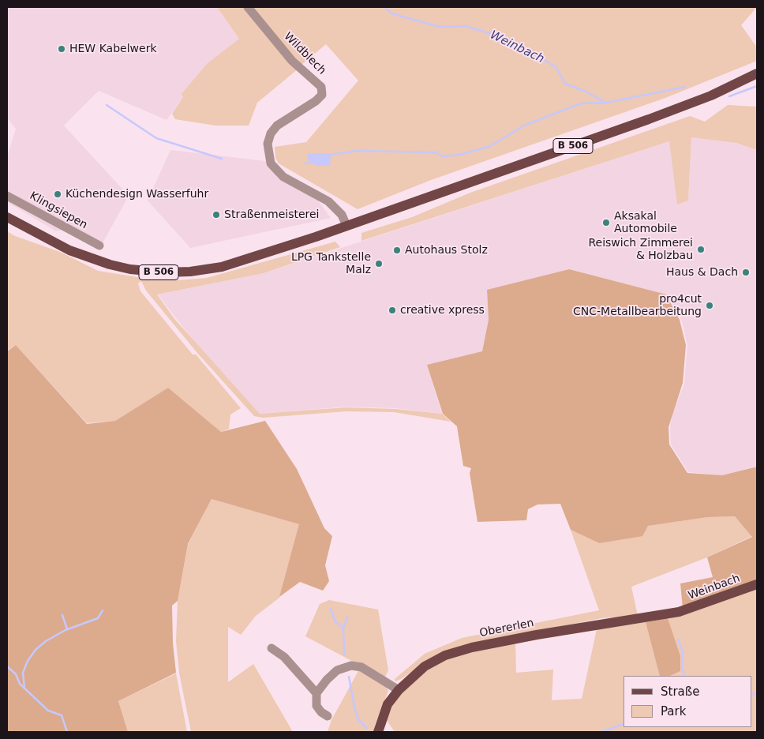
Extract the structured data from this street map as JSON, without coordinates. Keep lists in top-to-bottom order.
{
  "streets": {
    "main road": ["B 506", "Weinbach", "Obererlen"],
    "street": ["Wildblech", "Klingsiepen"]
  },
  "crossings": [
    ["Wildblech", "B 506"],
    ["Weinbach", "Obererlen"]
  ],
  "water": ["Weinbach"],
  "places": [
    "HEW Kabelwerk",
    "Küchendesign Wasserfuhr",
    "Straßenmeisterei",
    "Aksakal Automobile",
    "Reiswich Zimmerei & Holzbau",
    "Autohaus Stolz",
    "LPG Tankstelle Malz",
    "Haus & Dach",
    "pro4cut CNC-Metallbearbeitung",
    "creative xpress"
  ],
  "legend": ["Straße", "Park"]
}
